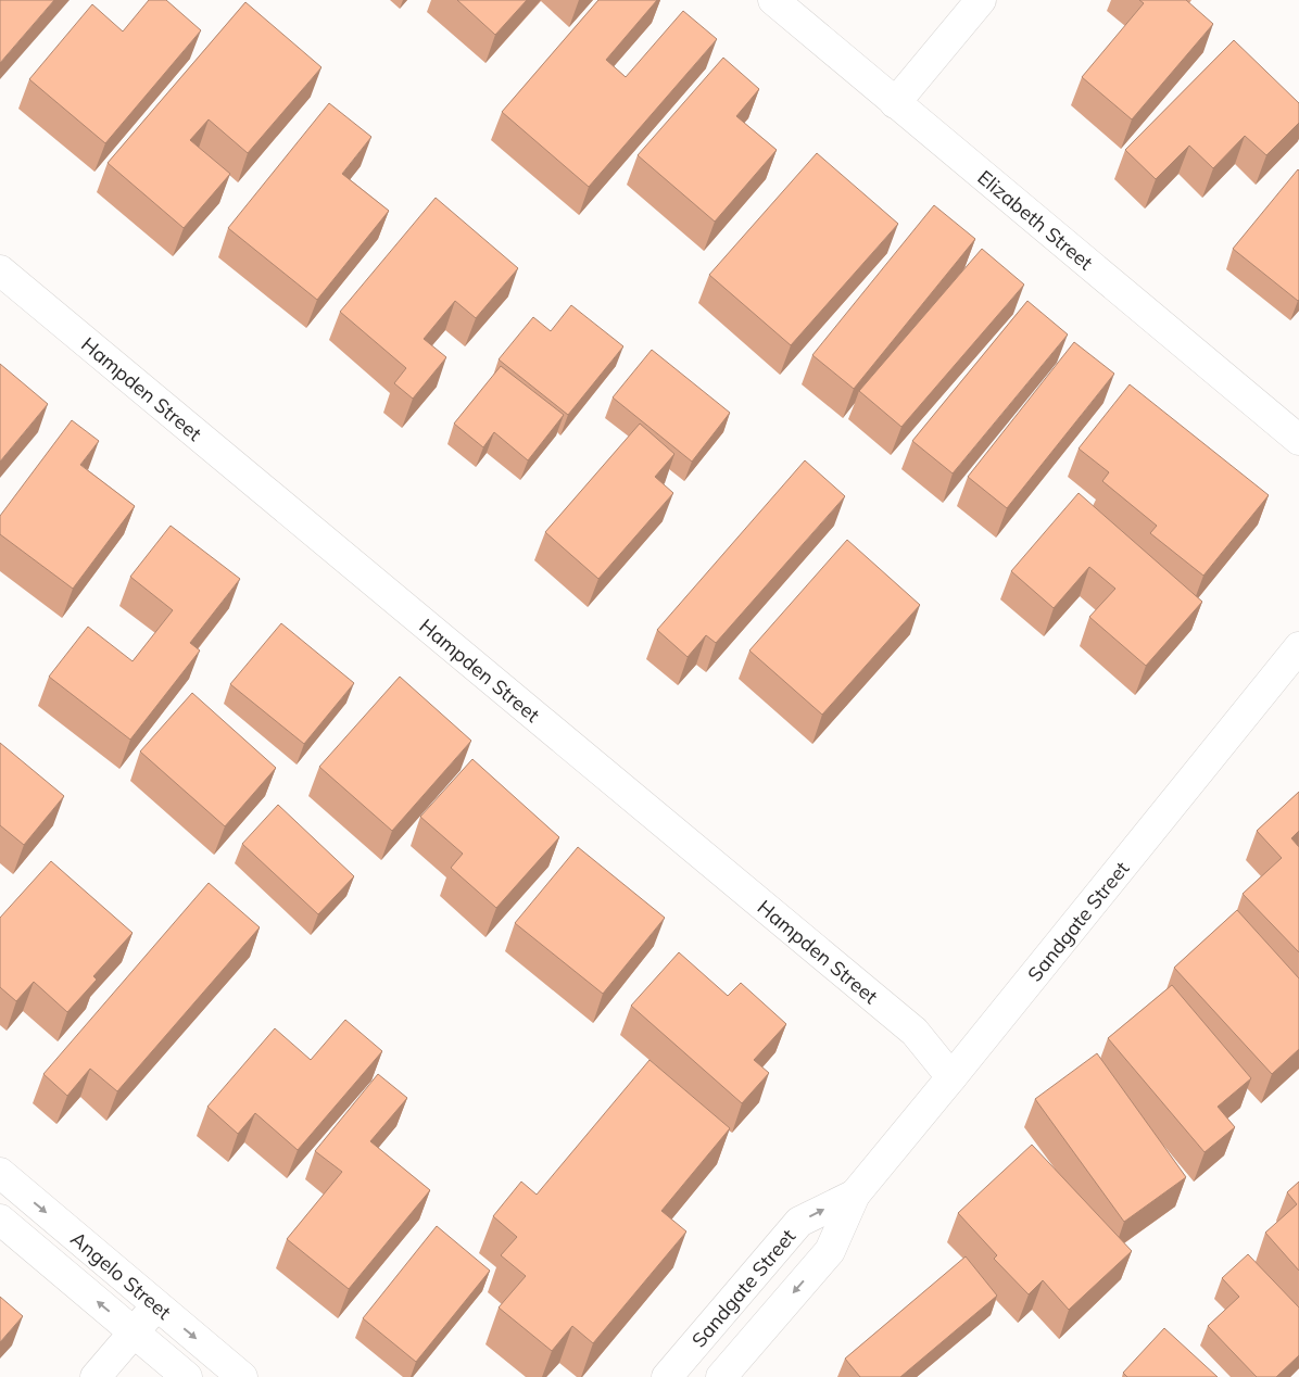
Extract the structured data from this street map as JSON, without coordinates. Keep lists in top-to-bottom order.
{
  "streets": {
    "street": [
      "Elizabeth Street",
      "Hampden Street",
      "Sandgate Street",
      "Angelo Street"
    ]
  },
  "crossings": [
    ["Hampden Street", "Sandgate Street"]
  ]
}
